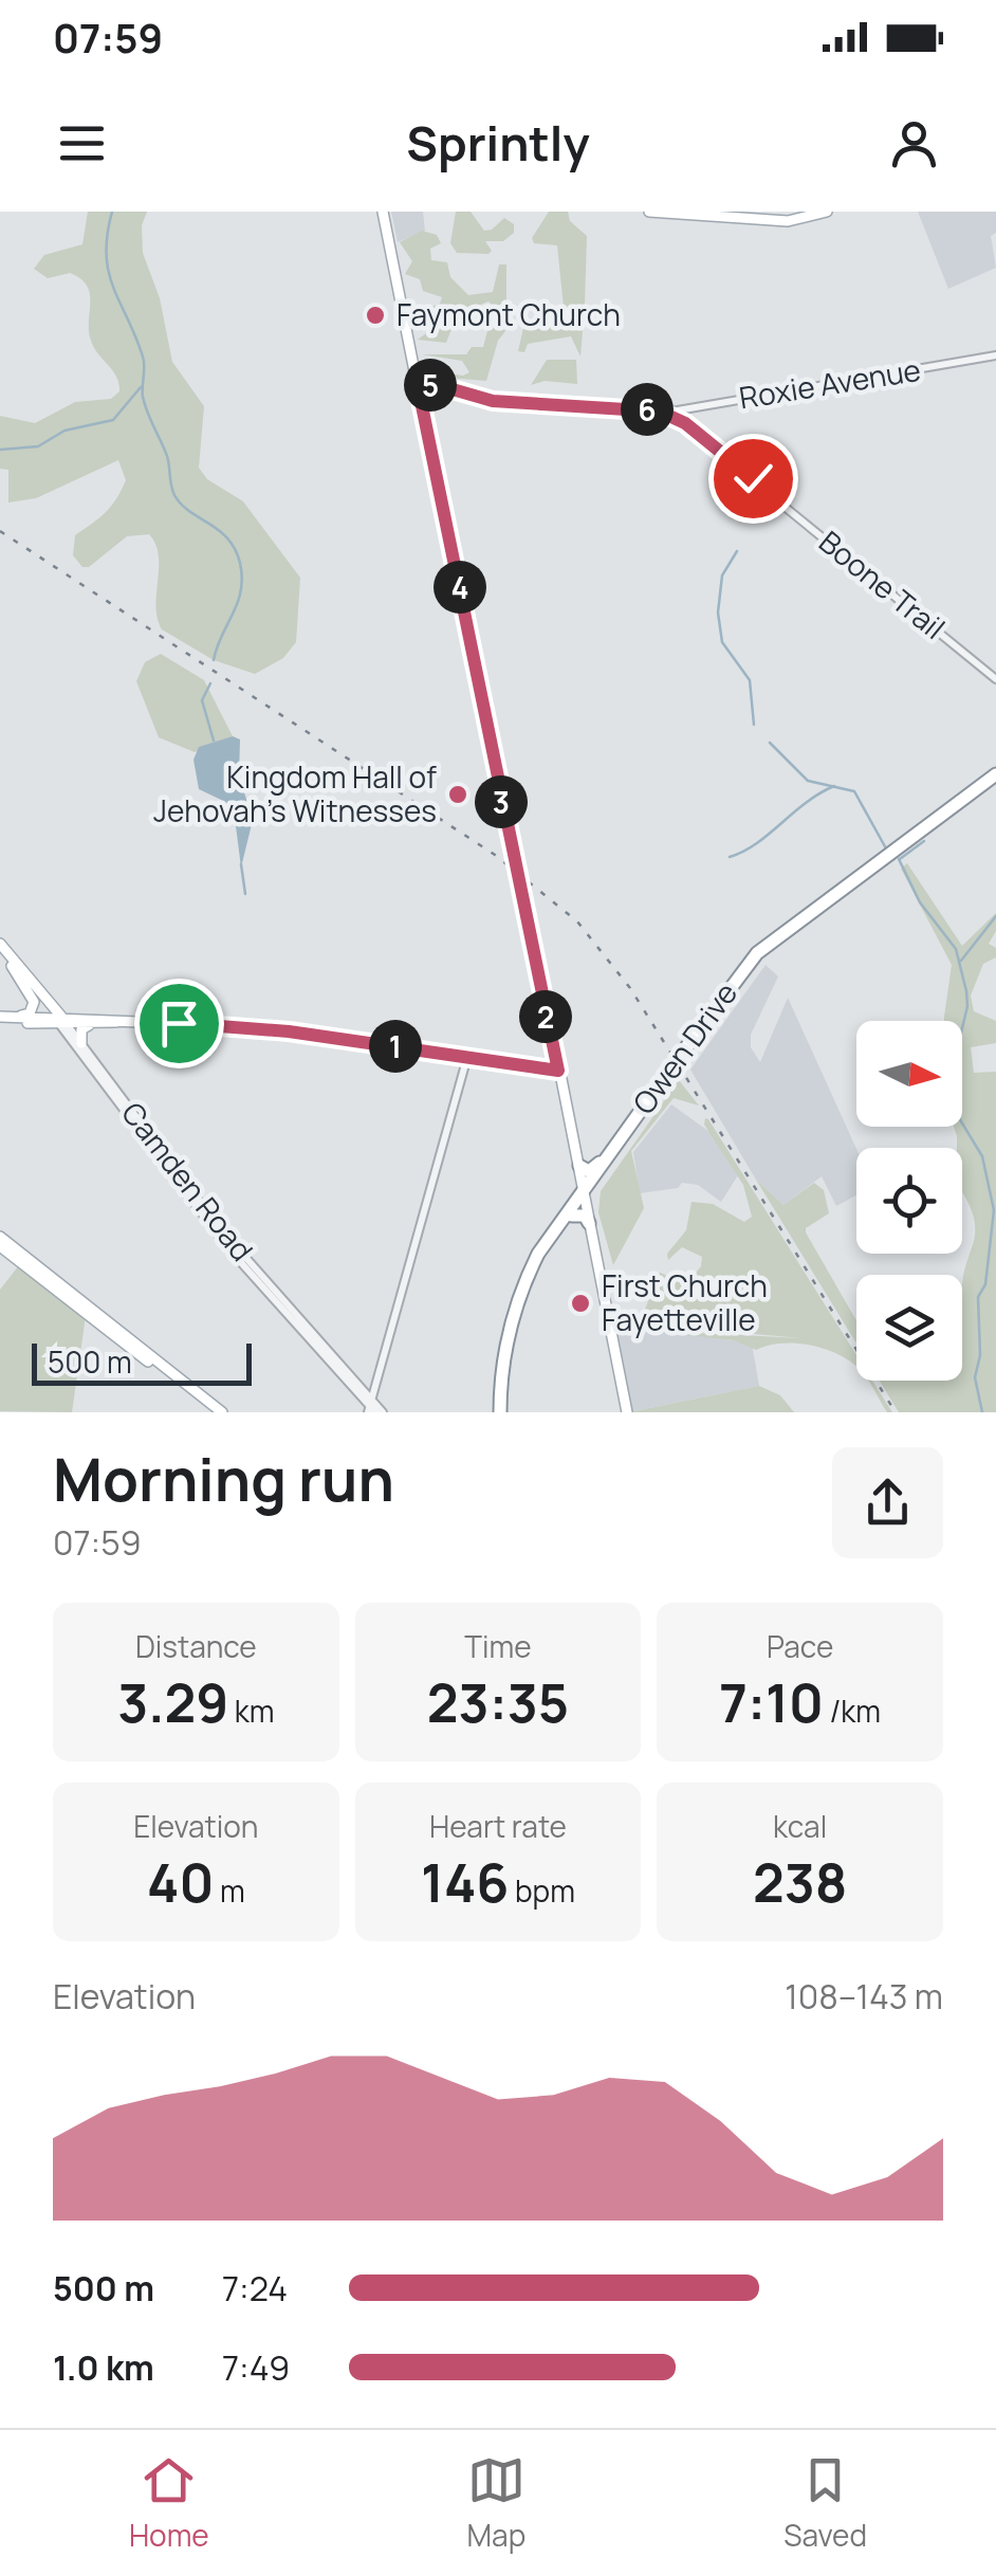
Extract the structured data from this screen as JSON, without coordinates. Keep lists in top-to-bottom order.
{
  "streets": {
    "highway": ["Owen Drive"],
    "main road": ["Camden Road"],
    "street": ["Roxie Avenue", "Boone Trail"]
  },
  "crossings": [
    ["Roxie Avenue", "Boone Trail"]
  ],
  "places": ["Faymont Church", "Kingdom Hall of Jehovah’s Witnesses", "First Church Fayetteville"],
  "scale_bar": "500 m",
  "north": "right",
  "page": {
    "status": "07:59",
    "header": "Sprintly",
    "pins": [
      "5",
      "6",
      "4",
      "3",
      "2",
      "1"
    ],
    "scale": "500 m",
    "heading": ["Morning run", "07:59"],
    "stats": [
      ["Distance", "3.29 km"],
      ["Time", "23:35"],
      ["Pace", "7:10 /km"],
      ["Elevation", "40 m"],
      ["Heart rate", "146 bpm"],
      ["kcal", "238"]
    ],
    "chart": ["Elevation", "108–143 m"],
    "list": [
      {
        "name": "500 m",
        "note": "7:24"
      },
      {
        "name": "1.0 km",
        "note": "7:49"
      }
    ],
    "tabs": ["Home", "Map", "Saved"]
  }
}
